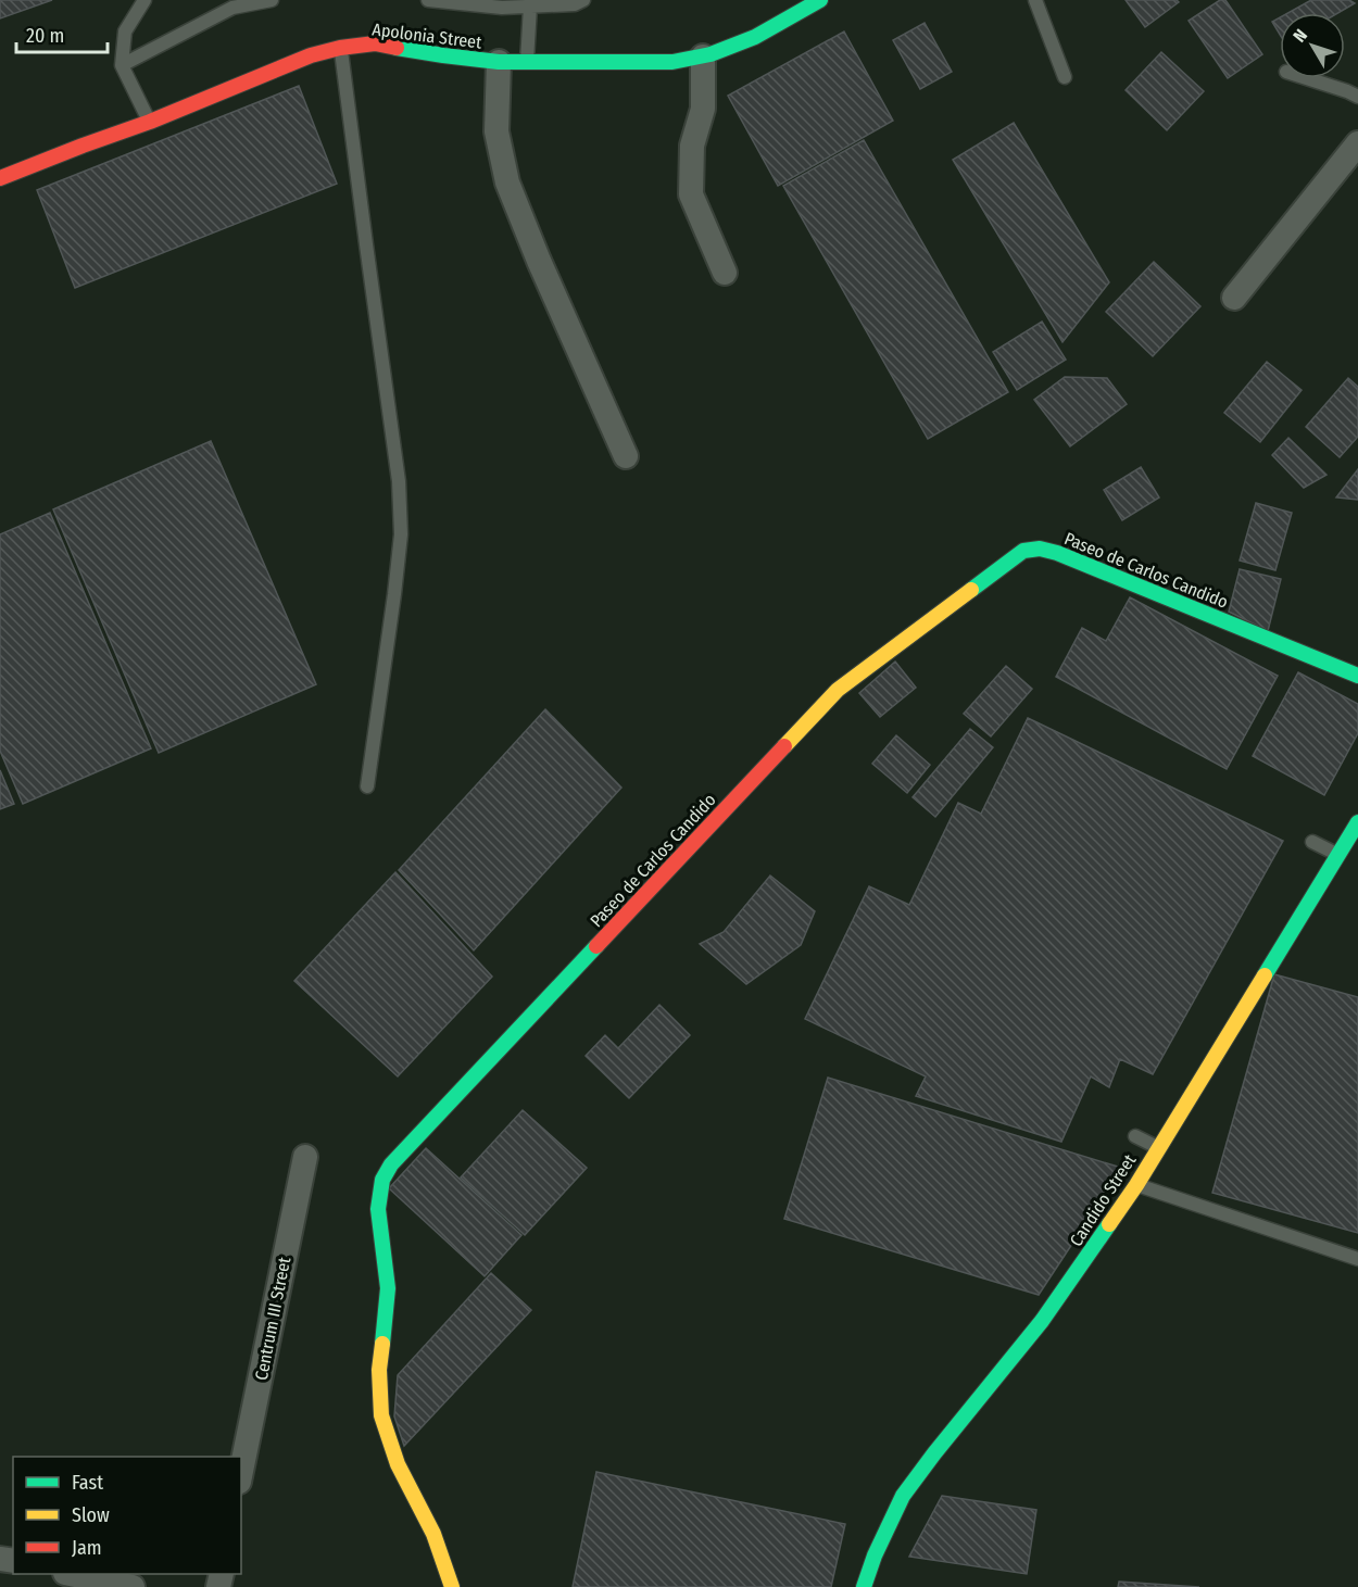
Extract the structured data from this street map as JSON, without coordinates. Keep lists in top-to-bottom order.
{
  "streets": {
    "street": [
      "Apolonia Street",
      "Paseo de Carlos Candido",
      "Candido Street",
      "Centrum III Street"
    ]
  },
  "legend": ["Fast", "Slow", "Jam"],
  "scale_bar": "20 m",
  "north": "top left"
}
